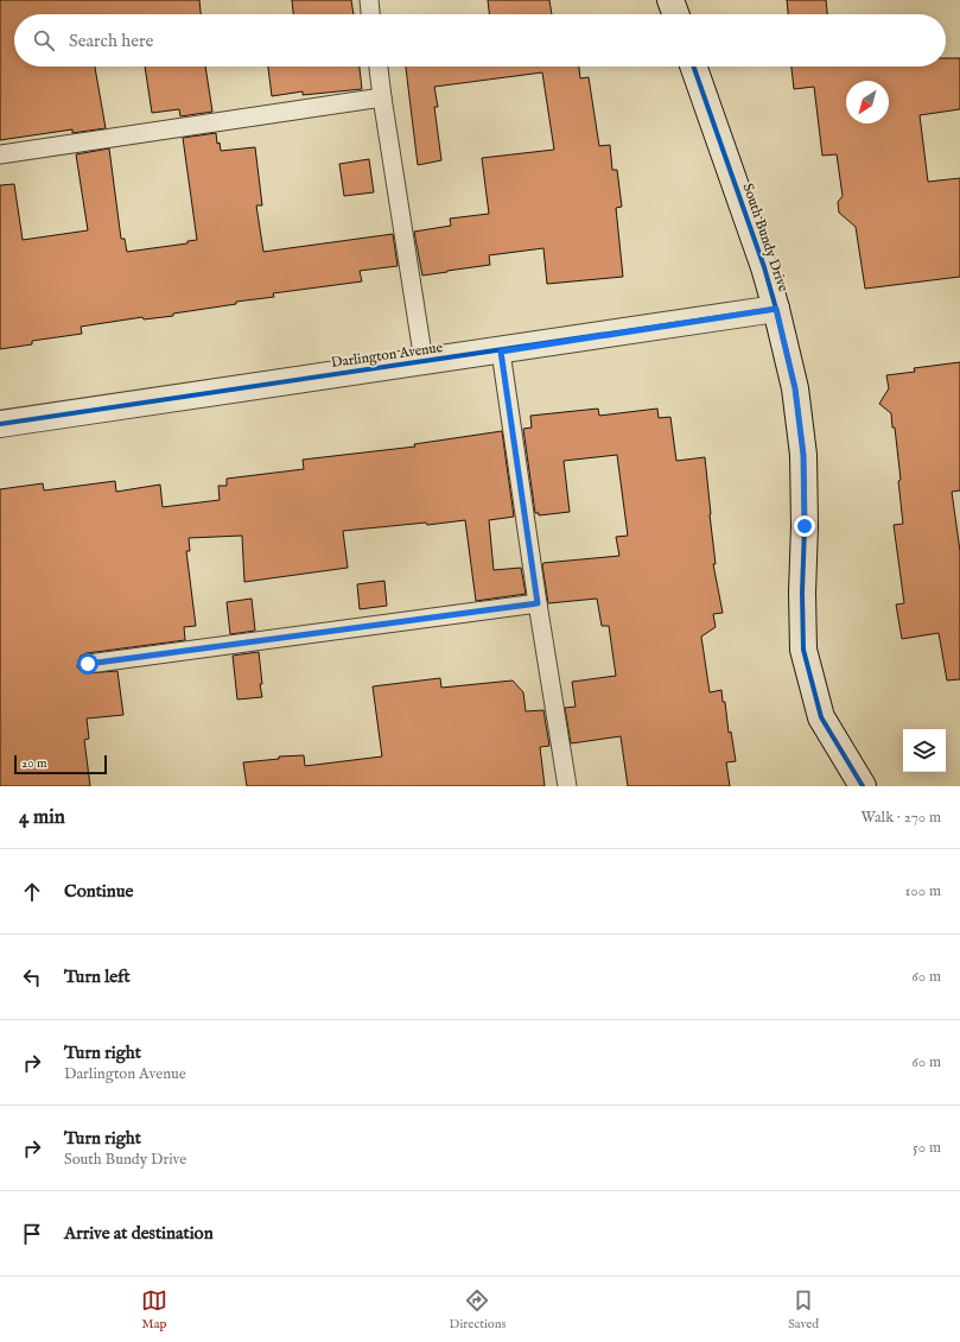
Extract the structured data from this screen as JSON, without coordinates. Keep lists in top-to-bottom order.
{
  "streets": {
    "street": ["South Bundy Drive", "Darlington Avenue"]
  },
  "crossings": [
    ["South Bundy Drive", "Darlington Avenue"]
  ],
  "scale_bar": "20 m",
  "north": "bottom left",
  "page": {
    "search": "Search here",
    "scale": "20 m",
    "heading": ["4 min", "Walk · 270 m"],
    "list": [
      ["Continue", "100 m"],
      ["Turn left", "60 m"],
      ["Turn right", "Darlington Avenue", "60 m"],
      ["Turn right", "South Bundy Drive", "50 m"],
      "Arrive at destination"
    ],
    "nav": ["Map", "Directions", "Saved"]
  }
}
